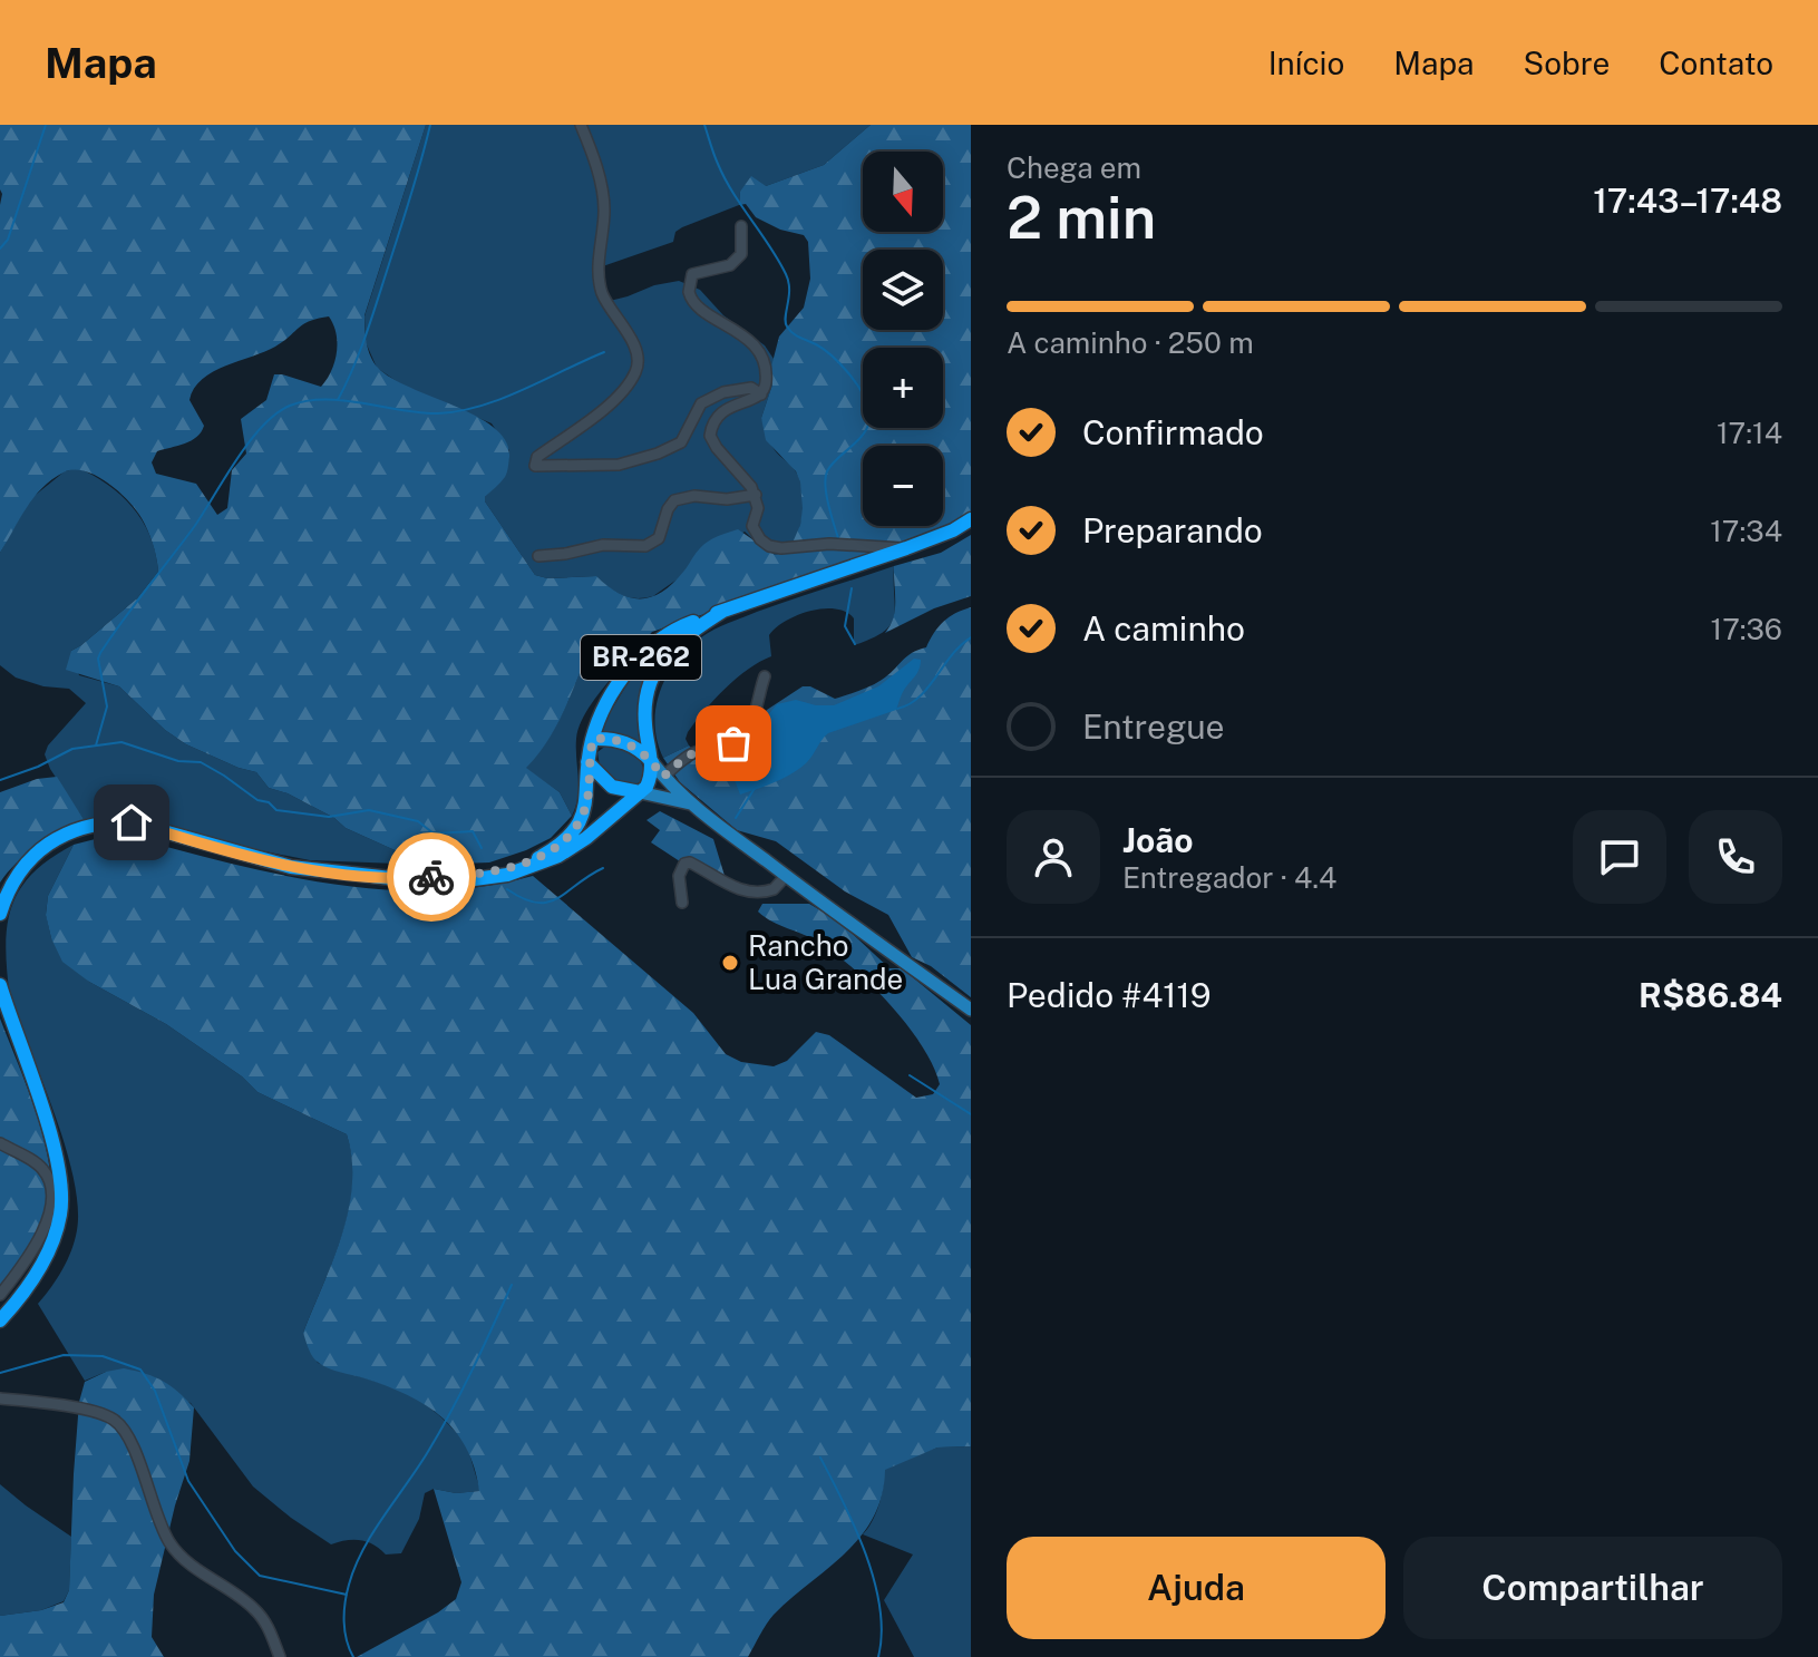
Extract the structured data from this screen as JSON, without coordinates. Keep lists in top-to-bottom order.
{
  "streets": {
    "highway": ["BR-262"]
  },
  "places": ["Rancho Lua Grande"],
  "north": "bottom",
  "page": {
    "header": "Mapa",
    "nav": [
      "Início",
      "Mapa",
      "Sobre",
      "Contato"
    ],
    "heading": ["2 min", "Chega em", "17:43–17:48"],
    "panel": [
      "João",
      "Entregador · 4.4",
      "Pedido #4119",
      "R$86.84"
    ],
    "map_buttons": ["+", "−"],
    "bar": "A caminho · 250 m",
    "list": [
      ["Confirmado", "17:14"],
      ["Preparando", "17:34"],
      ["A caminho", "17:36"],
      "Entregue"
    ],
    "buttons": ["Ajuda", "Compartilhar"]
  }
}
